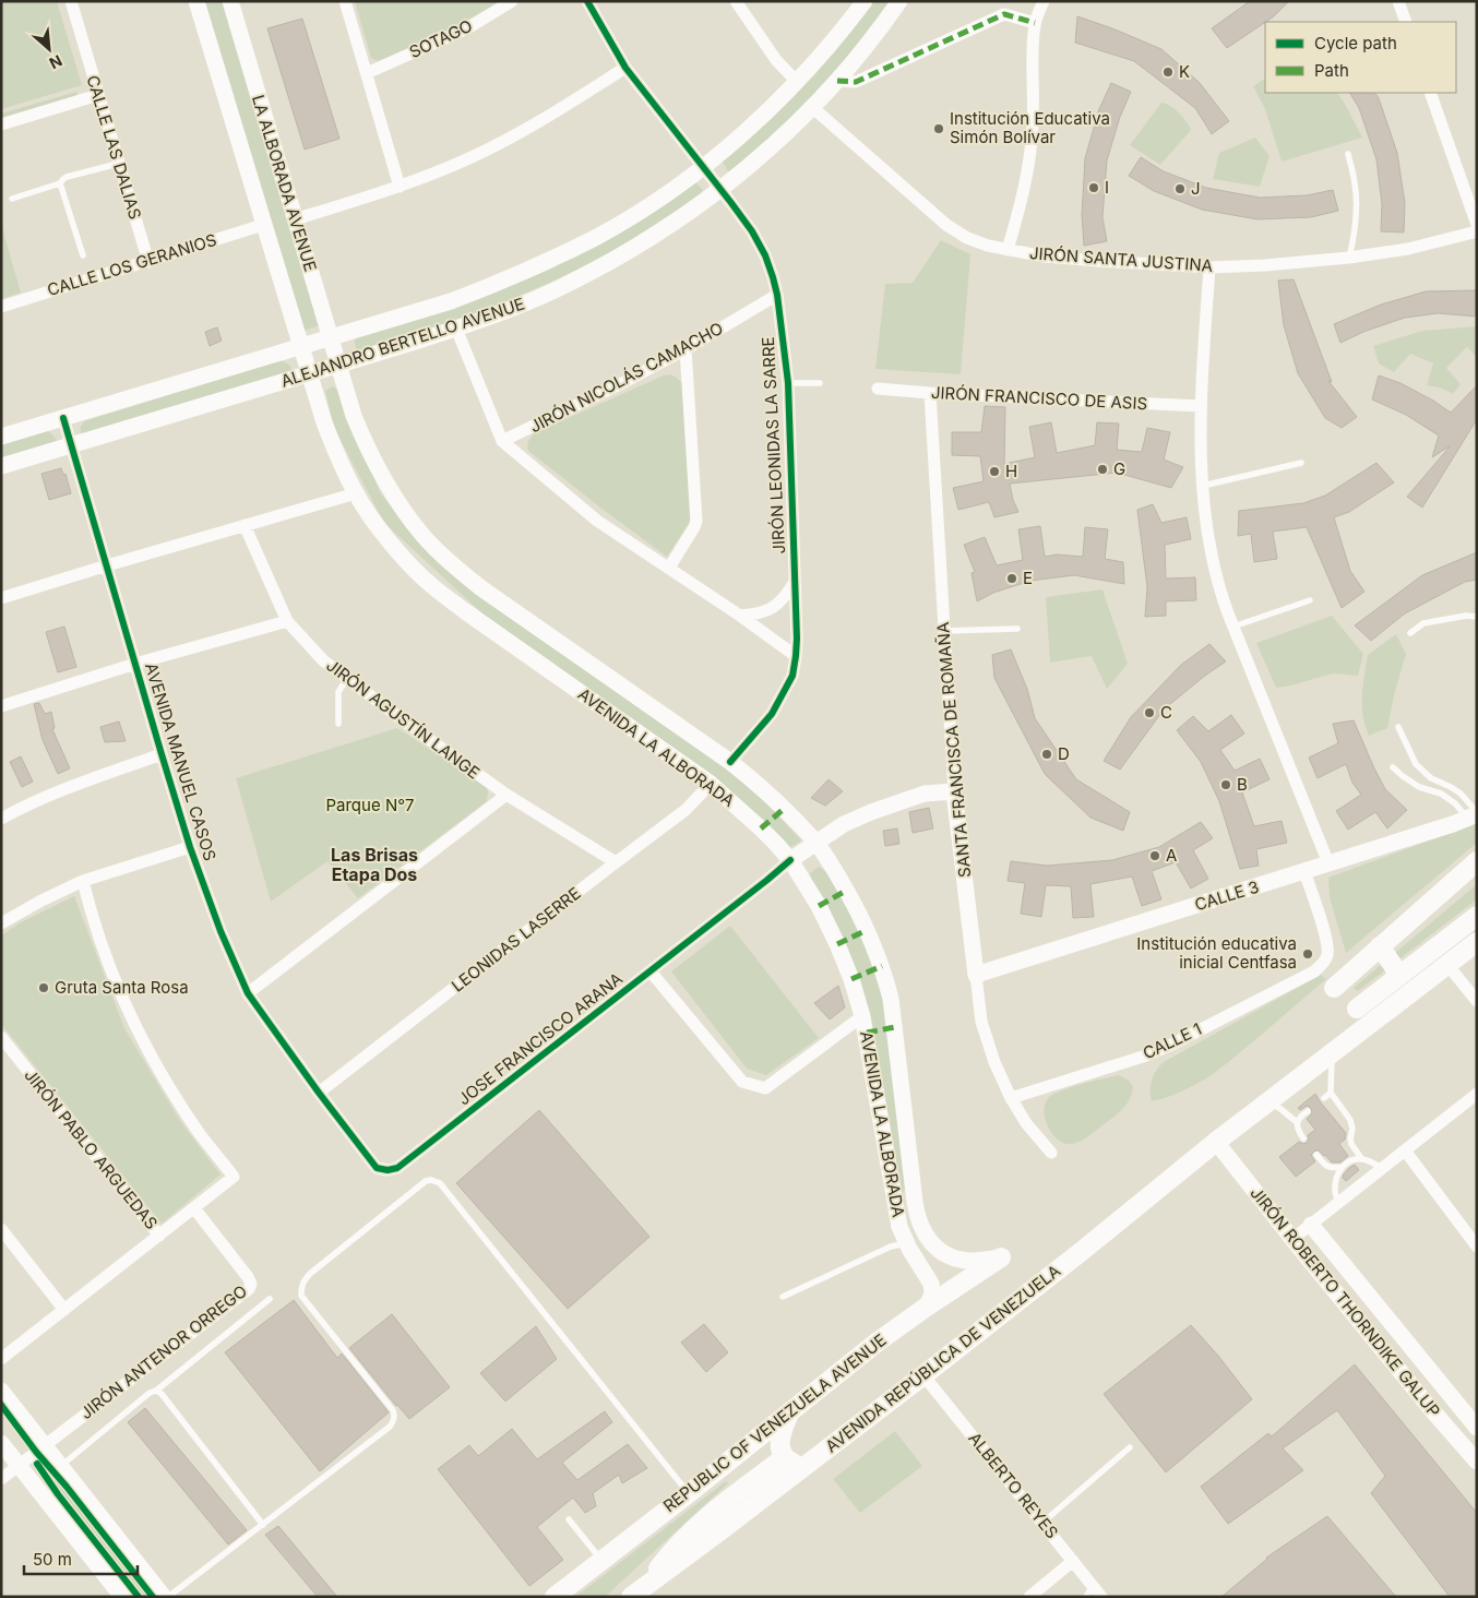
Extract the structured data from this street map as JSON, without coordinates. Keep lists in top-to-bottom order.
{
  "streets": {
    "main road": [
      "LA ALBORADA AVENUE",
      "ALEJANDRO BERTELLO AVENUE",
      "AVENIDA LA ALBORADA",
      "SANTA FRANCISCA DE ROMAÑA",
      "CALLE 3",
      "JOSE FRANCISCO ARANA",
      "JIRÓN ROBERTO THORNDIKE GALUP",
      "AVENIDA REPÚBLICA DE VENEZUELA",
      "REPUBLIC OF VENEZUELA AVENUE"
    ],
    "street": [
      "SOTAGO",
      "CALLE LAS DALIAS",
      "JIRÓN SANTA JUSTINA",
      "CALLE LOS GERANIOS",
      "JIRÓN NICOLÁS CAMACHO",
      "JIRÓN FRANCISCO DE ASIS",
      "JIRÓN LEONIDAS LA SARRE",
      "JIRÓN AGUSTÍN LANGE",
      "AVENIDA MANUEL CASOS",
      "LEONIDAS LASERRE",
      "CALLE 1",
      "JIRÓN PABLO ARGUEDAS",
      "JIRÓN ANTENOR ORREGO",
      "ALBERTO REYES"
    ]
  },
  "crossings": [
    ["CALLE LAS DALIAS", "CALLE LOS GERANIOS"],
    ["LA ALBORADA AVENUE", "CALLE LOS GERANIOS"],
    ["LA ALBORADA AVENUE", "ALEJANDRO BERTELLO AVENUE"],
    ["LA ALBORADA AVENUE", "AVENIDA LA ALBORADA"],
    ["JIRÓN SANTA JUSTINA", "ALEJANDRO BERTELLO AVENUE"],
    ["ALEJANDRO BERTELLO AVENUE", "JIRÓN LEONIDAS LA SARRE"],
    ["ALEJANDRO BERTELLO AVENUE", "AVENIDA LA ALBORADA"],
    ["ALEJANDRO BERTELLO AVENUE", "AVENIDA MANUEL CASOS"],
    ["JIRÓN NICOLÁS CAMACHO", "JIRÓN LEONIDAS LA SARRE"],
    ["JIRÓN FRANCISCO DE ASIS", "SANTA FRANCISCA DE ROMAÑA"],
    ["JIRÓN LEONIDAS LA SARRE", "AVENIDA LA ALBORADA"],
    ["JIRÓN AGUSTÍN LANGE", "LEONIDAS LASERRE"],
    ["AVENIDA LA ALBORADA", "LEONIDAS LASERRE"],
    ["AVENIDA LA ALBORADA", "JOSE FRANCISCO ARANA"],
    ["AVENIDA LA ALBORADA", "REPUBLIC OF VENEZUELA AVENUE"],
    ["SANTA FRANCISCA DE ROMAÑA", "CALLE 3"],
    ["SANTA FRANCISCA DE ROMAÑA", "JOSE FRANCISCO ARANA"],
    ["SANTA FRANCISCA DE ROMAÑA", "CALLE 1"],
    ["AVENIDA MANUEL CASOS", "LEONIDAS LASERRE"],
    ["AVENIDA MANUEL CASOS", "JOSE FRANCISCO ARANA"],
    ["CALLE 3", "CALLE 1"],
    ["LEONIDAS LASERRE", "JOSE FRANCISCO ARANA"],
    ["JIRÓN ROBERTO THORNDIKE GALUP", "AVENIDA REPÚBLICA DE VENEZUELA"],
    ["AVENIDA REPÚBLICA DE VENEZUELA", "REPUBLIC OF VENEZUELA AVENUE"],
    ["AVENIDA REPÚBLICA DE VENEZUELA", "ALBERTO REYES"]
  ],
  "districts": ["Las Brisas Etapa Dos"],
  "parks": ["Parque N°7"],
  "places": [
    "K",
    "Institución Educativa Simón Bolívar",
    "I",
    "J",
    "G",
    "H",
    "E",
    "C",
    "D",
    "B",
    "A",
    "Institución educativa inicial Centfasa",
    "Gruta Santa Rosa"
  ],
  "legend": ["Cycle path", "Path"],
  "scale_bar": "50 m",
  "north": "bottom right"
}
